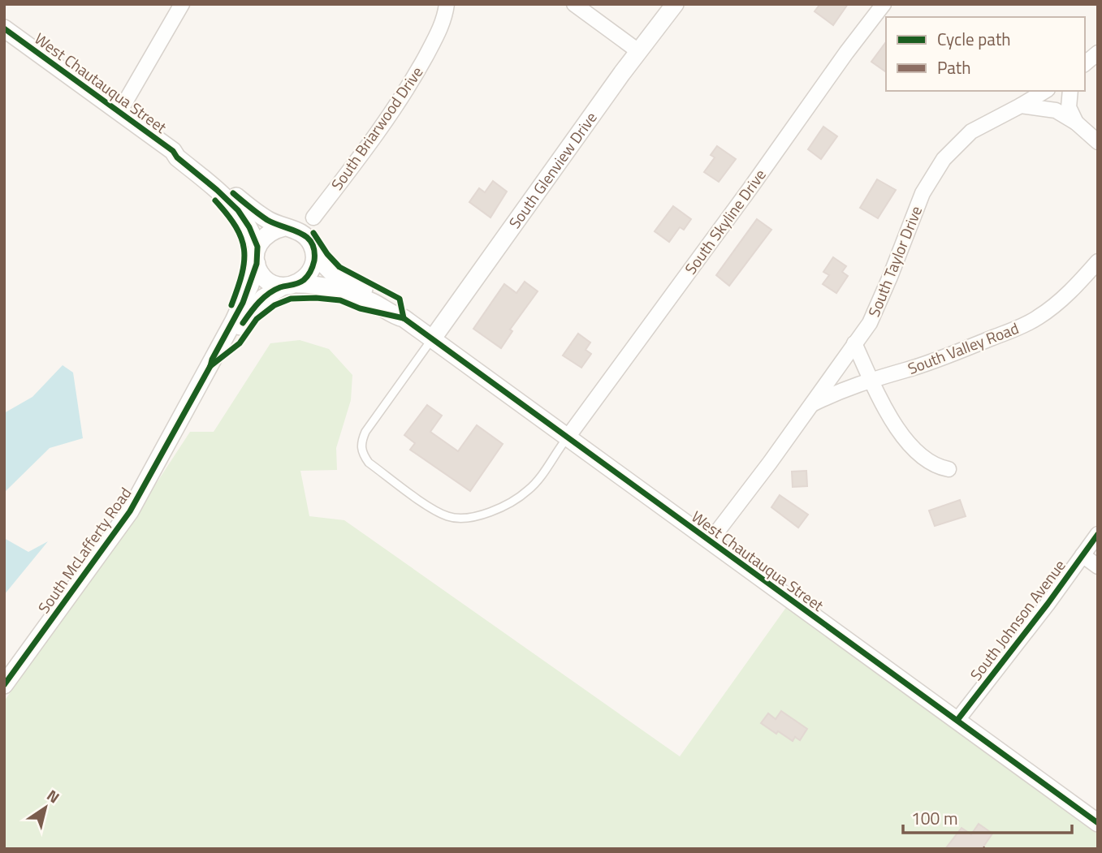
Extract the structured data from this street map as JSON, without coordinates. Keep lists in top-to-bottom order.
{
  "streets": {
    "street": [
      "West Chautauqua Street",
      "South Briarwood Drive",
      "South Glenview Drive",
      "South Skyline Drive",
      "South Taylor Drive",
      "South Valley Road",
      "South McLafferty Road",
      "South Johnson Avenue"
    ]
  },
  "crossings": [
    ["West Chautauqua Street", "South Glenview Drive"],
    ["West Chautauqua Street", "South Skyline Drive"],
    ["West Chautauqua Street", "South Taylor Drive"],
    ["West Chautauqua Street", "South McLafferty Road"],
    ["West Chautauqua Street", "South Johnson Avenue"],
    ["South Taylor Drive", "South Valley Road"]
  ],
  "legend": ["Cycle path", "Path"],
  "scale_bar": "100 m",
  "north": "top right"
}
